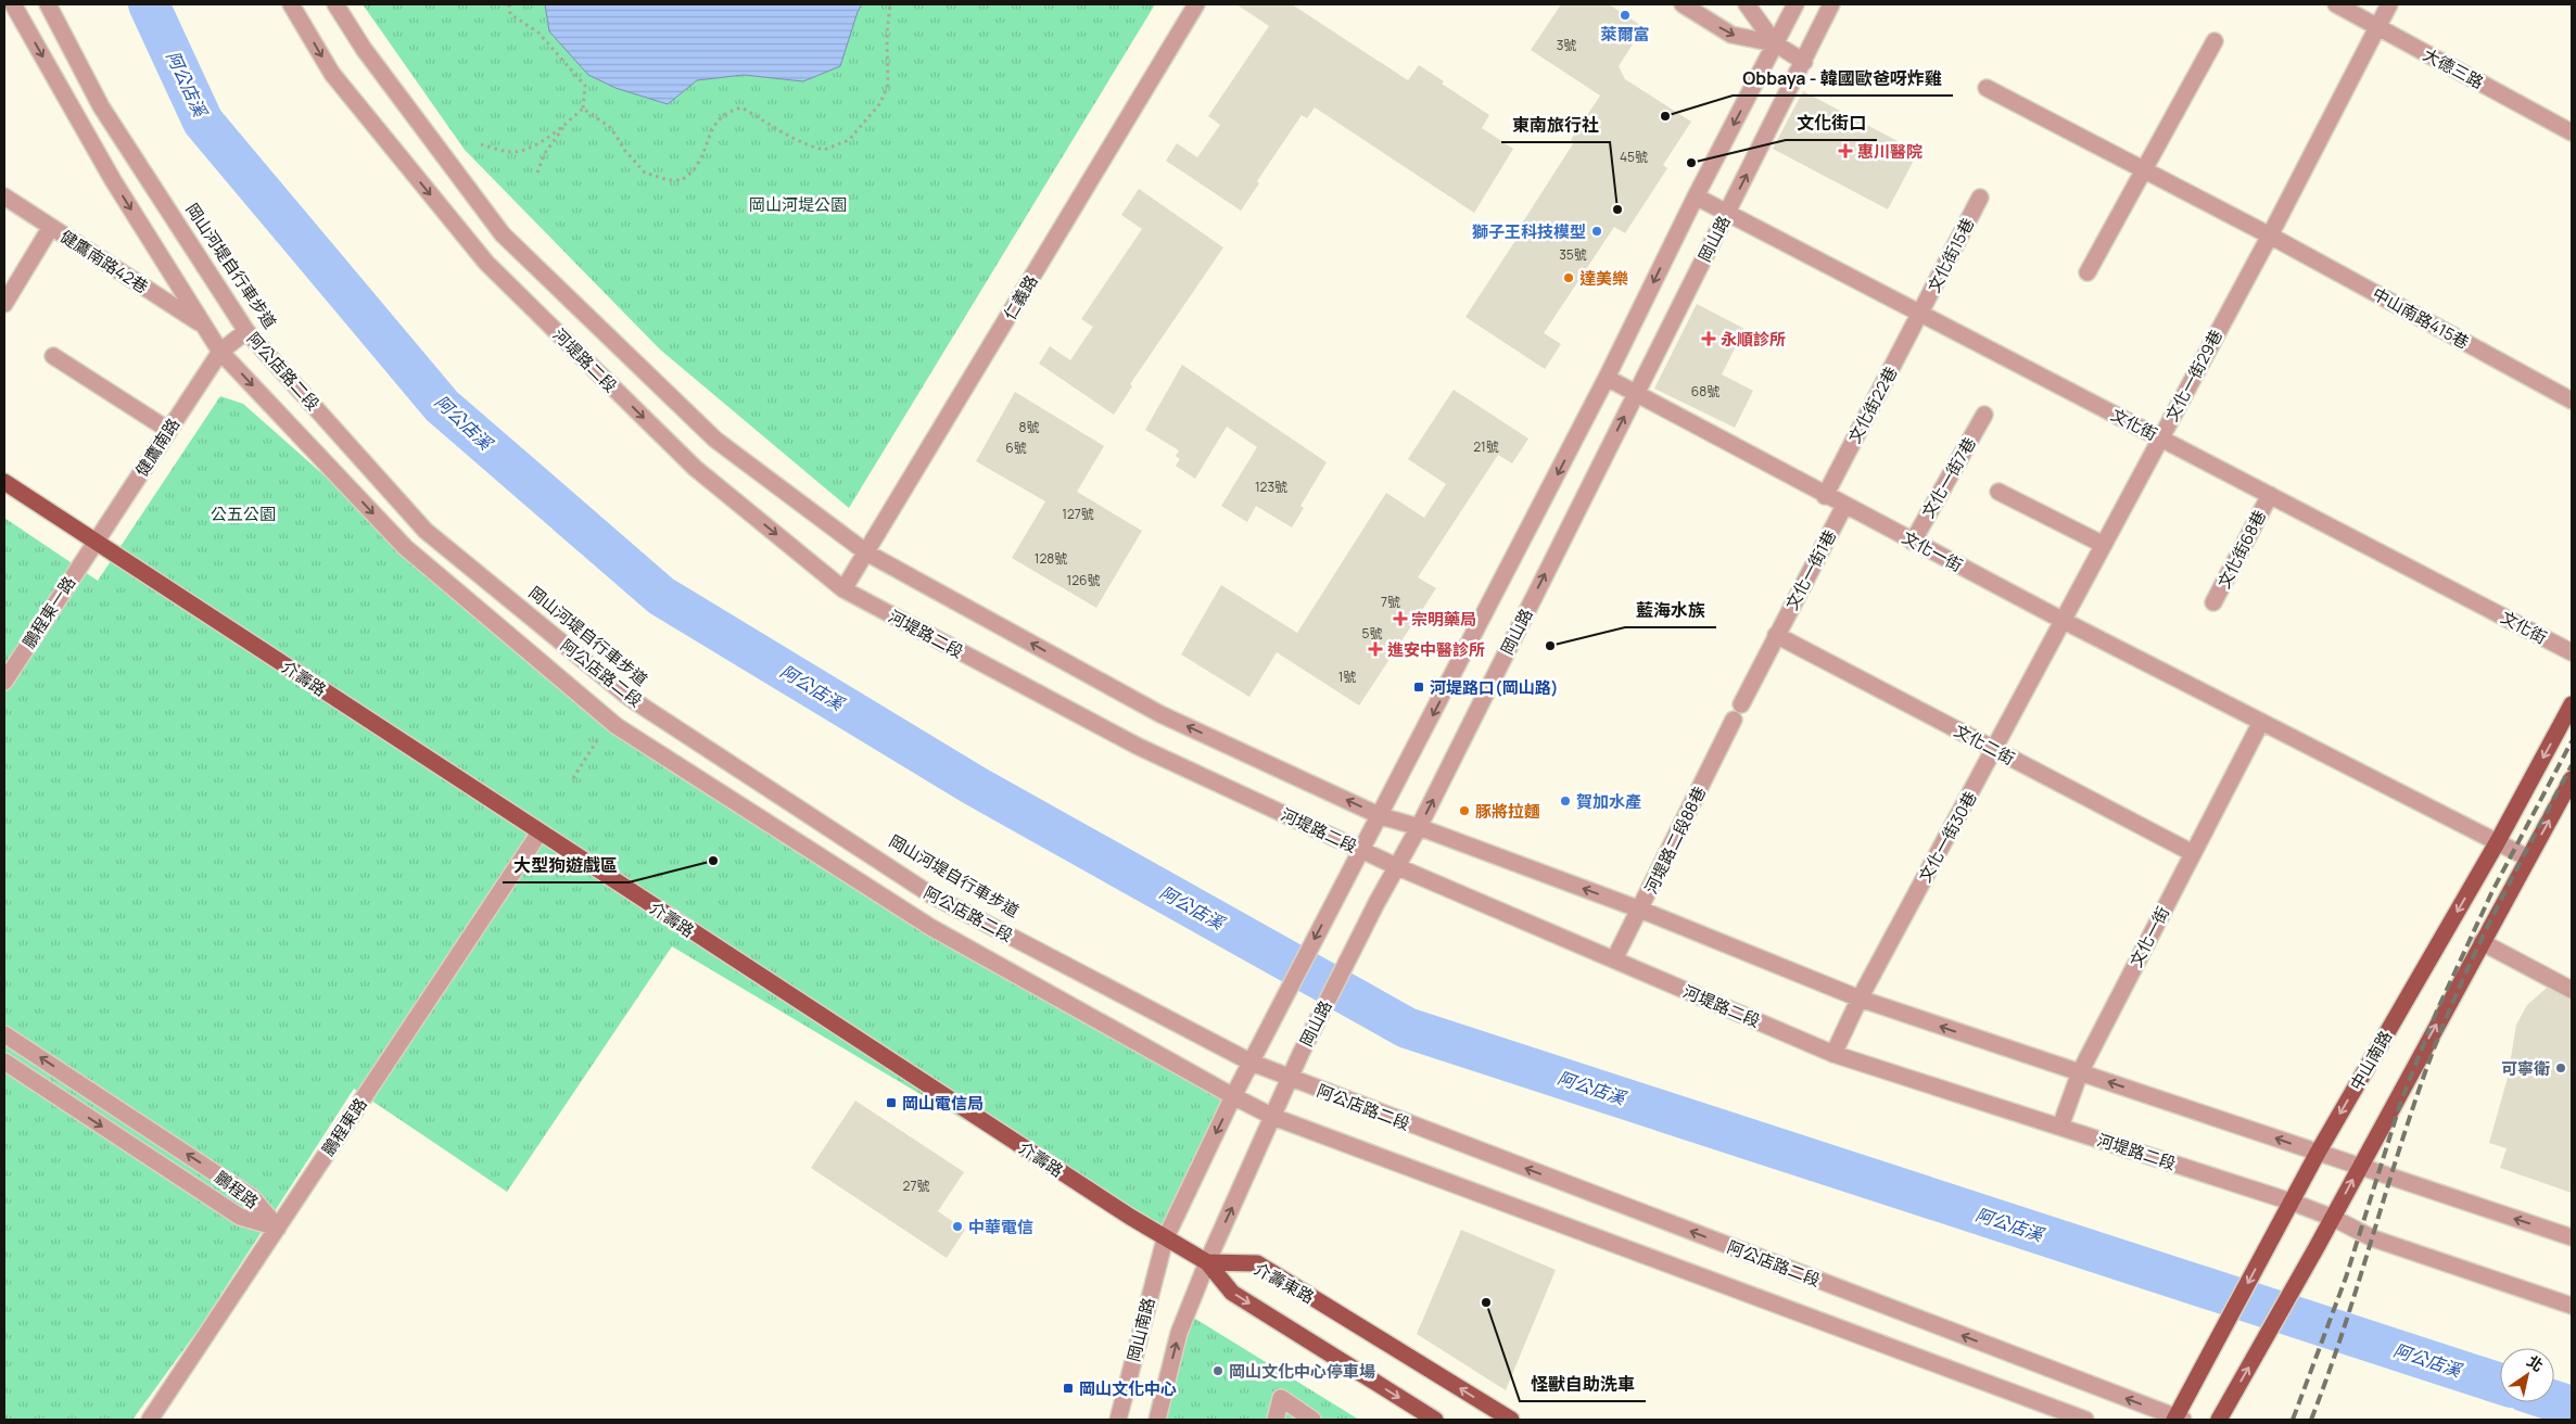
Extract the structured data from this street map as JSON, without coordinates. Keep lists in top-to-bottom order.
{
  "streets": {
    "main road": ["介壽路", "中山南路", "介壽東路"],
    "street": [
      "大德三路",
      "岡山路",
      "文化街15巷",
      "健鷹南路42巷",
      "仁義路",
      "中山南路415巷",
      "河堤路二段",
      "阿公店路二段",
      "文化一街29巷",
      "文化街22巷",
      "文化街",
      "健鷹南路",
      "文化一街7巷",
      "文化街68巷",
      "文化一街",
      "文化一街1巷",
      "鵬程東一路",
      "文化二街",
      "文化一街30巷",
      "河堤路二段88巷",
      "鵬程東路",
      "鵬程路",
      "岡山南路"
    ]
  },
  "crossings": [
    ["大德三路", "文化一街29巷"],
    ["岡山路", "河堤路二段"],
    ["岡山路", "阿公店路二段"],
    ["岡山路", "文化街"],
    ["岡山路", "文化一街"],
    ["岡山路", "介壽路"],
    ["岡山路", "介壽東路"],
    ["文化街15巷", "文化街22巷"],
    ["文化街15巷", "文化街"],
    ["健鷹南路42巷", "阿公店路二段"],
    ["仁義路", "河堤路二段"],
    ["中山南路415巷", "文化一街29巷"],
    ["河堤路二段", "文化一街"],
    ["河堤路二段", "文化一街30巷"],
    ["河堤路二段", "河堤路二段88巷"],
    ["河堤路二段", "中山南路"],
    ["阿公店路二段", "健鷹南路"],
    ["阿公店路二段", "中山南路"],
    ["文化一街29巷", "文化街"],
    ["文化一街29巷", "文化一街"],
    ["文化一街29巷", "文化一街30巷"],
    ["文化街22巷", "文化街"],
    ["文化街22巷", "文化一街"],
    ["文化街", "文化街68巷"],
    ["健鷹南路", "鵬程東一路"],
    ["健鷹南路", "介壽路"],
    ["文化一街7巷", "文化一街"],
    ["文化一街", "文化一街1巷"],
    ["文化一街", "文化二街"],
    ["文化一街", "文化一街30巷"],
    ["文化一街", "中山南路"],
    ["文化一街1巷", "文化二街"],
    ["文化一街1巷", "河堤路二段88巷"],
    ["鵬程東一路", "介壽路"],
    ["介壽路", "鵬程東路"],
    ["介壽路", "介壽東路"],
    ["介壽路", "岡山南路"],
    ["文化二街", "文化一街30巷"],
    ["鵬程東路", "鵬程路"]
  ],
  "water": ["阿公店溪"],
  "parks": ["岡山河堤公園", "公五公園"],
  "places": {
    "other": [
      "萊爾富",
      "Obbaya - 韓國歐爸呀炸雞",
      "文化街口",
      "東南旅行社",
      "獅子王科技模型",
      "達美樂",
      "藍海水族",
      "賀加水產",
      "豚將拉麵",
      "大型狗遊戲區",
      "可寧衛",
      "中華電信",
      "怪獸自助洗車",
      "岡山文化中心停車場"
    ],
    "health": [
      "惠川醫院",
      "永順診所",
      "宗明藥局",
      "進安中醫診所"
    ],
    "transit": ["河堤路口(岡山路)", "岡山電信局", "岡山文化中心"]
  },
  "house_numbers": [
    "3號",
    "45號",
    "35號",
    "68號",
    "8號",
    "21號",
    "6號",
    "123號",
    "127號",
    "128號",
    "126號",
    "7號",
    "5號",
    "1號",
    "27號"
  ],
  "north": "top right"
}
